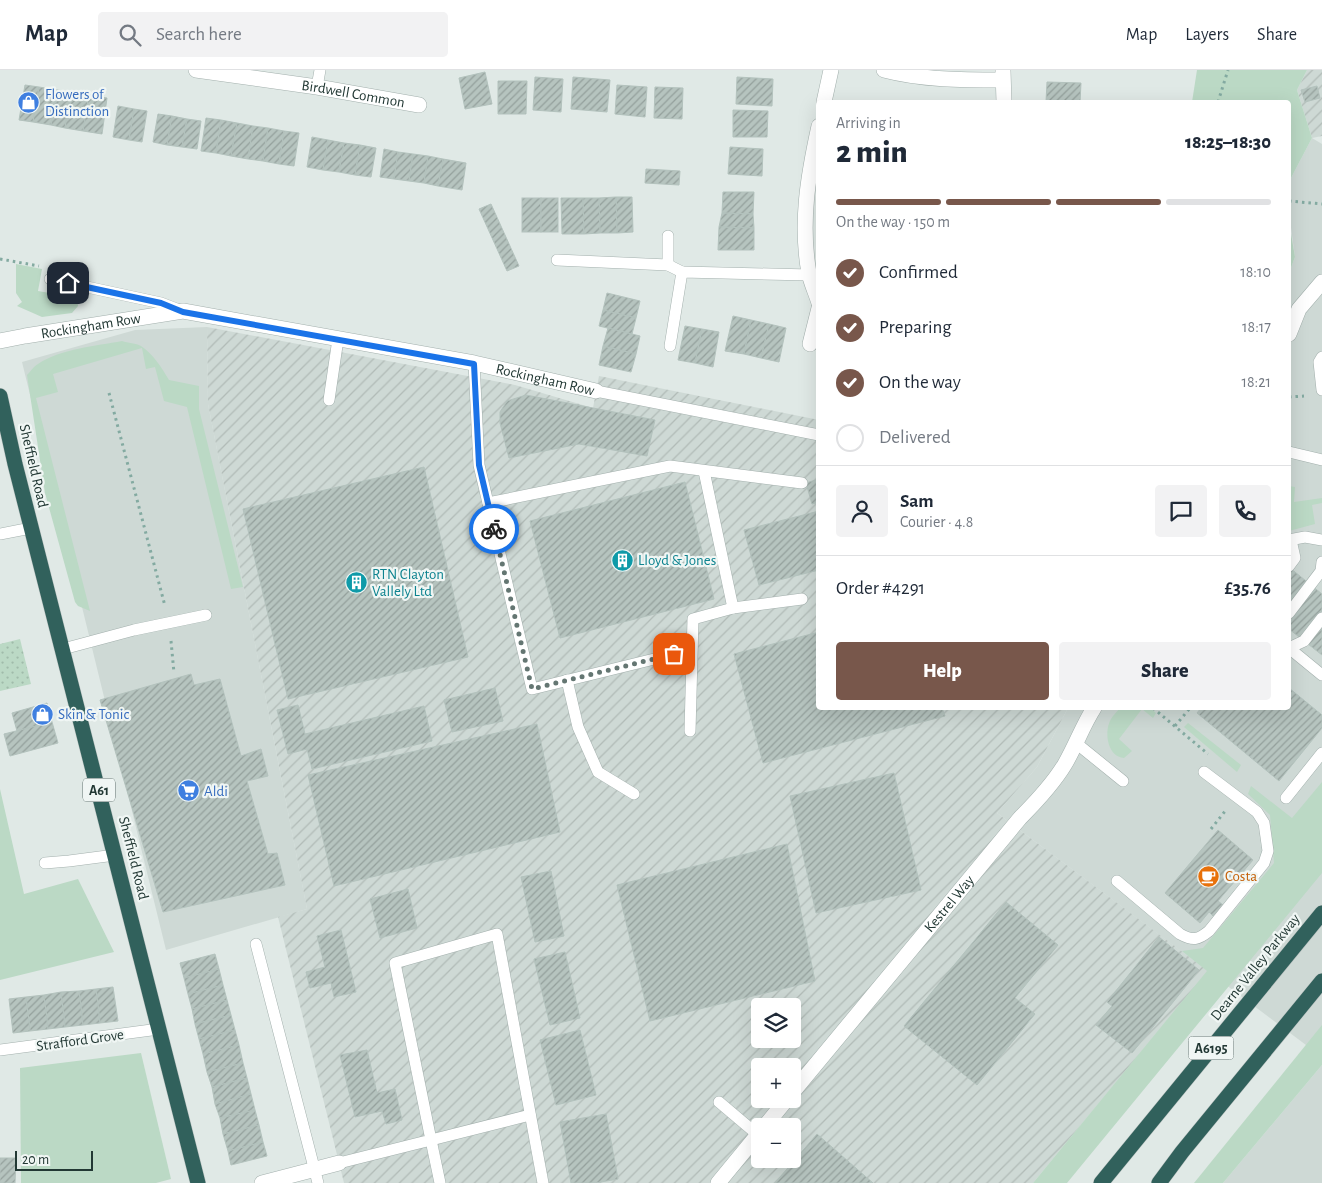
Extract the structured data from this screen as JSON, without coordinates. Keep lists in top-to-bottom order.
{
  "streets": {
    "highway": [
      "Sheffield Road",
      "A61",
      "Dearne Valley Parkway",
      "A6195"
    ],
    "street": ["Birdwell Common", "Rockingham Row", "Kestrel Way"],
    "lane": ["Strafford Grove"]
  },
  "crossings": [
    ["Sheffield Road", "Strafford Grove"]
  ],
  "places": {
    "shop": ["Flowers of Distinction", "Skin & Tonic"],
    "building": ["Lloyd & Jones", "RTN Clayton Vallely Ltd"],
    "supermarket": ["Aldi"],
    "cafe": ["Costa"]
  },
  "scale_bar": "20 m",
  "page": {
    "header": "Map",
    "search": "Search here",
    "nav": ["Map", "Layers", "Share"],
    "heading": ["2 min", "Arriving in", "18:25–18:30"],
    "panel": [
      "Sam",
      "Courier · 4.8",
      "Order #4291",
      "£35.76"
    ],
    "bar": "On the way · 150 m",
    "list": [
      ["Confirmed", "18:10"],
      ["Preparing", "18:17"],
      ["On the way", "18:21"],
      "Delivered"
    ],
    "buttons": ["Help", "Share"],
    "map_buttons": ["+", "−"],
    "scale": "20 m"
  }
}
